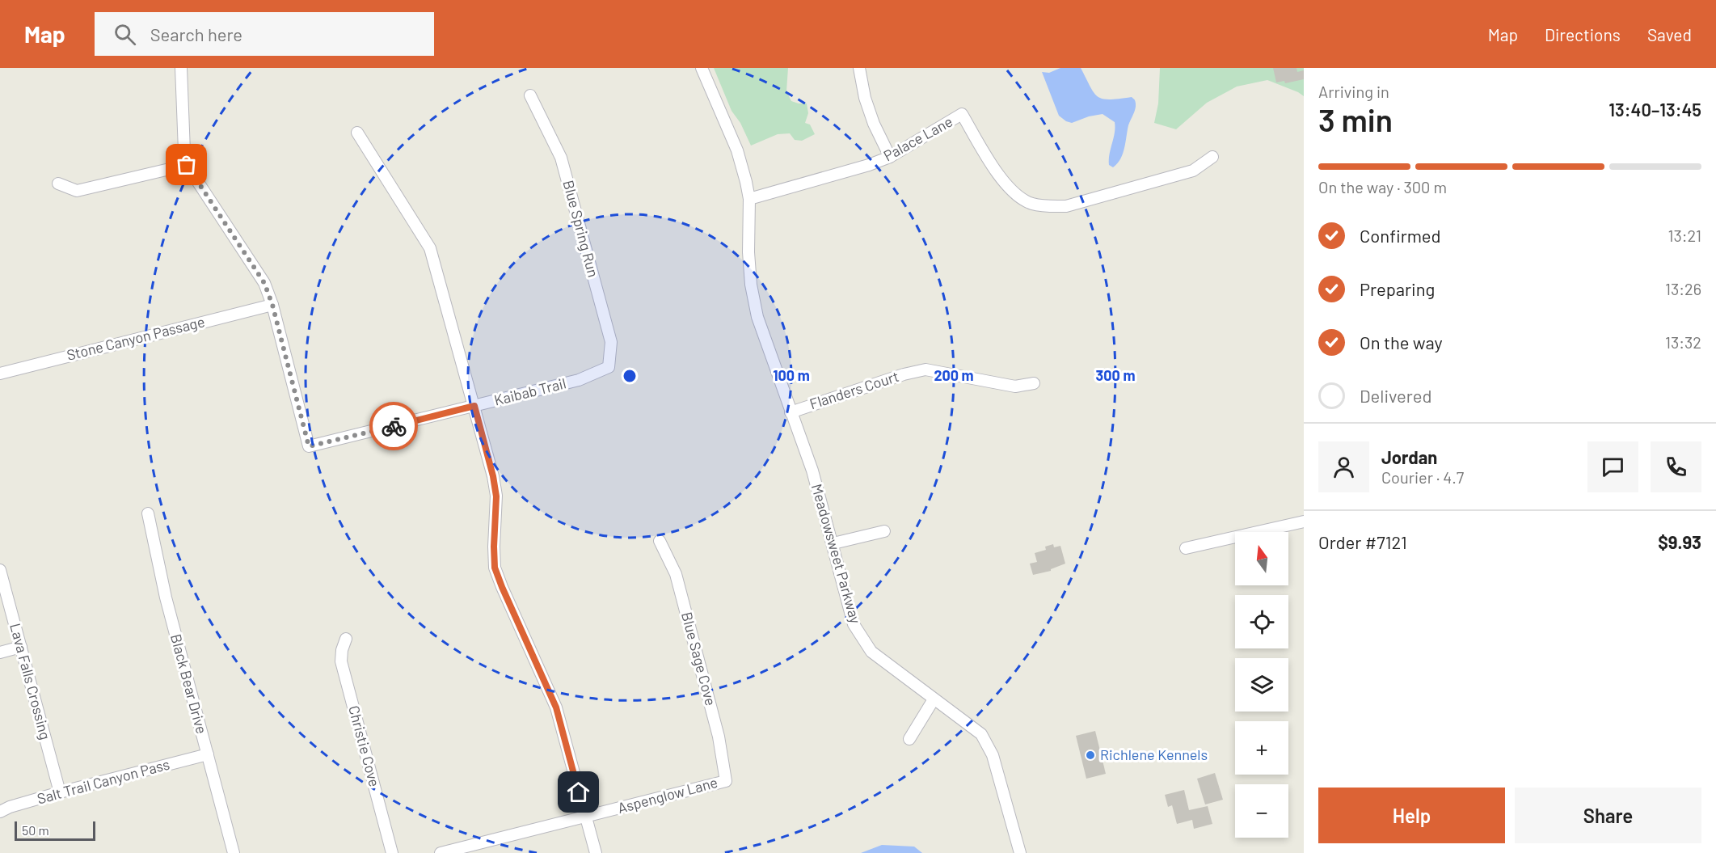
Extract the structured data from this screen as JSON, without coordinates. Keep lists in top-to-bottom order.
{
  "streets": {
    "street": [
      "Palace Lane",
      "Blue Spring Run",
      "Stone Canyon Passage",
      "Flanders Court",
      "Kaibab Trail",
      "Meadowsweet Parkway",
      "Blue Sage Cove",
      "Lava Falls Crossing",
      "Black Bear Drive",
      "Christie Cove",
      "Salt Trail Canyon Pass",
      "Aspenglow Lane"
    ]
  },
  "crossings": [
    ["Palace Lane", "Meadowsweet Parkway"],
    ["Blue Spring Run", "Kaibab Trail"],
    ["Stone Canyon Passage", "Kaibab Trail"],
    ["Flanders Court", "Meadowsweet Parkway"],
    ["Blue Sage Cove", "Aspenglow Lane"],
    ["Lava Falls Crossing", "Salt Trail Canyon Pass"],
    ["Black Bear Drive", "Salt Trail Canyon Pass"]
  ],
  "places": ["Richlene Kennels"],
  "scale_bar": "50 m",
  "north": "top",
  "page": {
    "header": "Map",
    "search": "Search here",
    "nav": ["Map", "Directions", "Saved"],
    "heading": ["3 min", "Arriving in", "13:40–13:45"],
    "panel": [
      "Jordan",
      "Courier · 4.7",
      "Order #7121",
      "$9.93"
    ],
    "bar": "On the way · 300 m",
    "list": [
      ["Confirmed", "13:21"],
      ["Preparing", "13:26"],
      ["On the way", "13:32"],
      "Delivered"
    ],
    "map_buttons": ["+", "−"],
    "buttons": ["Help", "Share"],
    "scale": "50 m"
  },
  "rings": ["100 m", "200 m", "300 m"]
}
